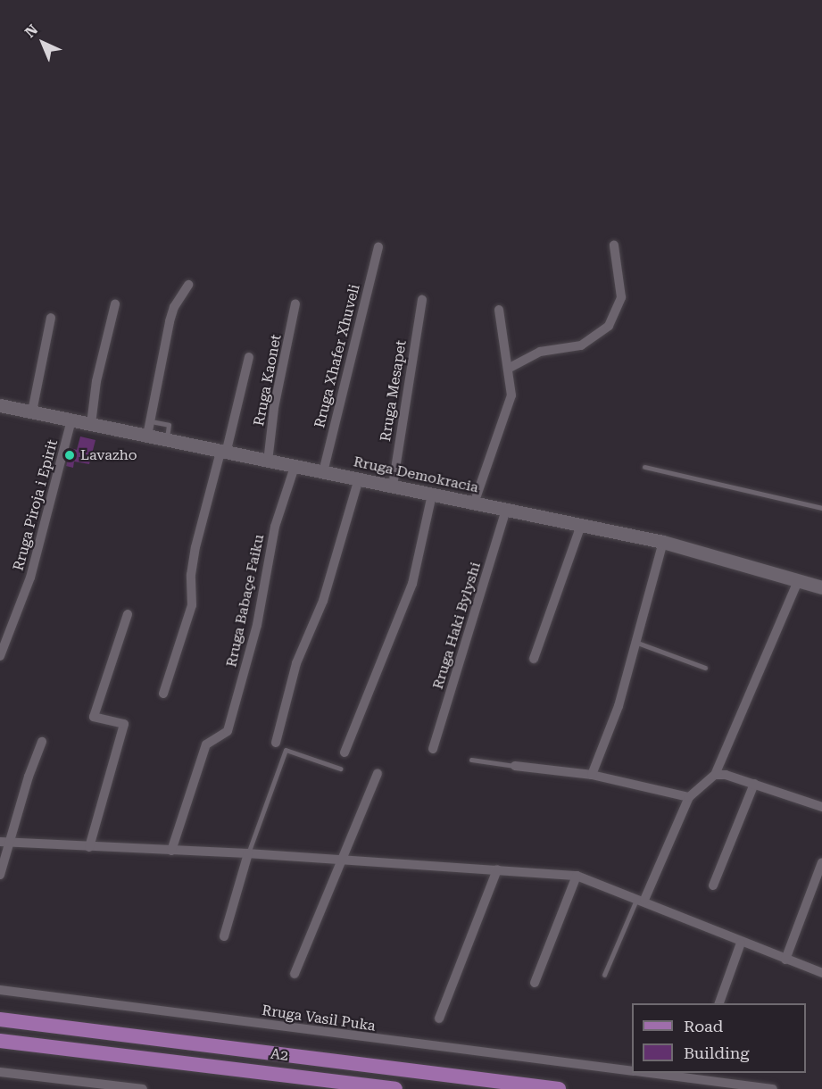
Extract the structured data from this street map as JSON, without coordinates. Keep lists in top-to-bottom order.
{
  "streets": {
    "main road": ["Rruga Demokracia", "A2"],
    "street": [
      "Rruga Xhafer Xhuveli",
      "Rruga Kaonet",
      "Rruga Mesapet",
      "Rruga Piroja i Epirit",
      "Rruga Babaçe Faiku",
      "Rruga Haki Bylyshi",
      "Rruga Vasil Puka"
    ]
  },
  "crossings": [
    ["Rruga Xhafer Xhuveli", "Rruga Demokracia"],
    ["Rruga Kaonet", "Rruga Demokracia"],
    ["Rruga Mesapet", "Rruga Demokracia"],
    ["Rruga Demokracia", "Rruga Piroja i Epirit"],
    ["Rruga Demokracia", "Rruga Babaçe Faiku"],
    ["Rruga Demokracia", "Rruga Haki Bylyshi"]
  ],
  "places": ["Lavazho"],
  "legend": ["Road", "Building"],
  "north": "top left"
}
